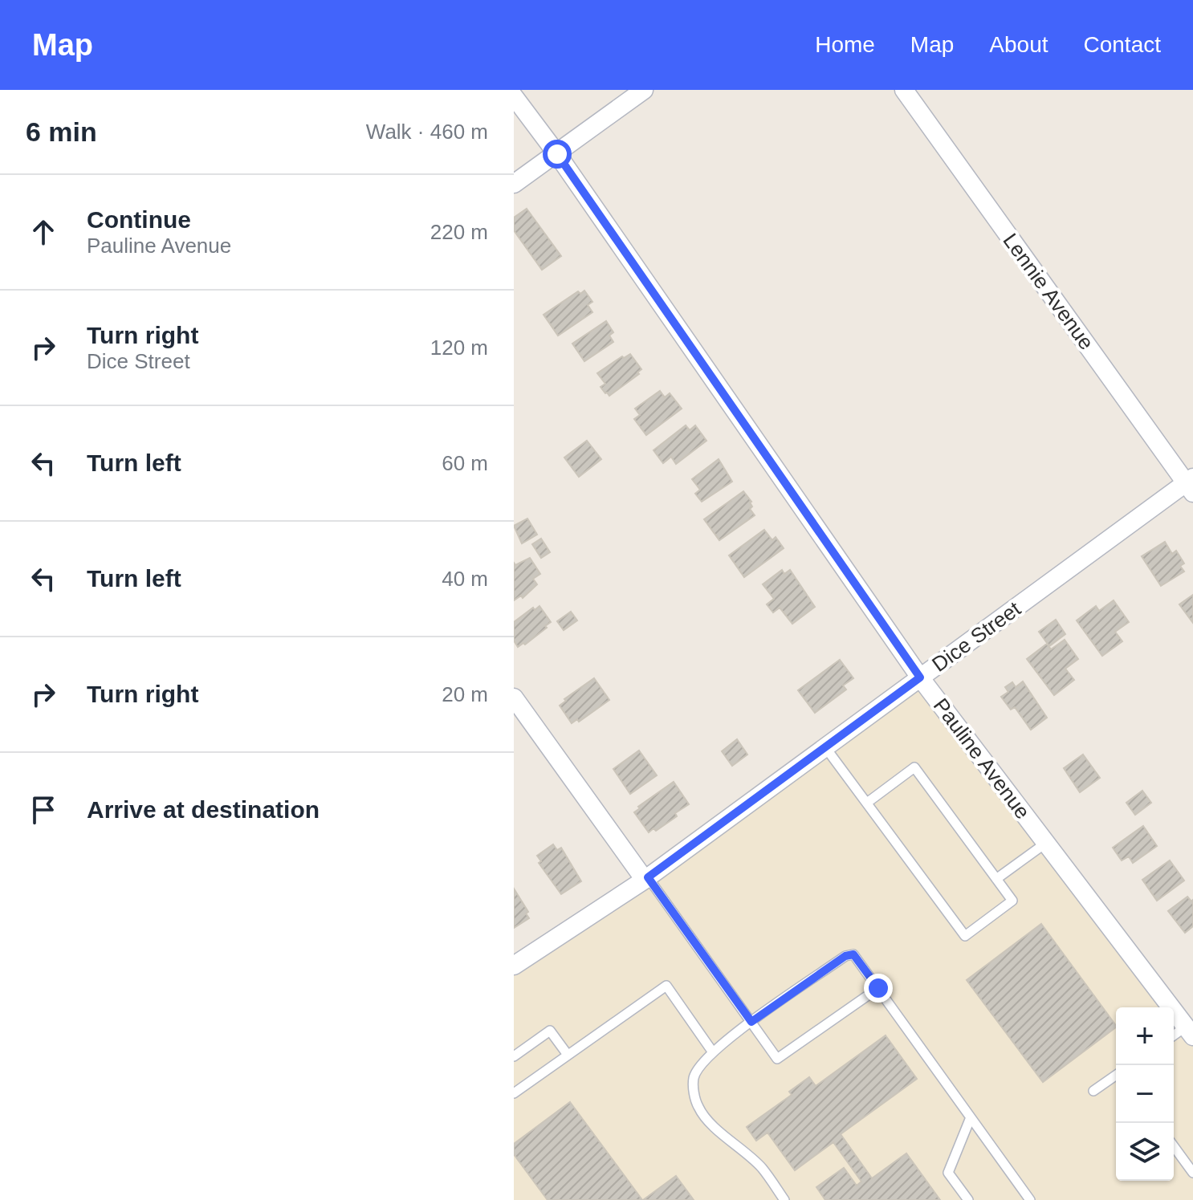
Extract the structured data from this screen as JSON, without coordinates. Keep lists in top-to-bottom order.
{
  "streets": {
    "street": ["Lennie Avenue", "Dice Street", "Pauline Avenue"]
  },
  "crossings": [
    ["Lennie Avenue", "Dice Street"],
    ["Dice Street", "Pauline Avenue"]
  ],
  "page": {
    "header": "Map",
    "nav": [
      "Home",
      "Map",
      "About",
      "Contact"
    ],
    "heading": ["6 min", "Walk · 460 m"],
    "list": [
      ["Continue", "Pauline Avenue", "220 m"],
      ["Turn right", "Dice Street", "120 m"],
      ["Turn left", "60 m"],
      ["Turn left", "40 m"],
      ["Turn right", "20 m"],
      "Arrive at destination"
    ],
    "map_buttons": ["+", "−"]
  }
}
